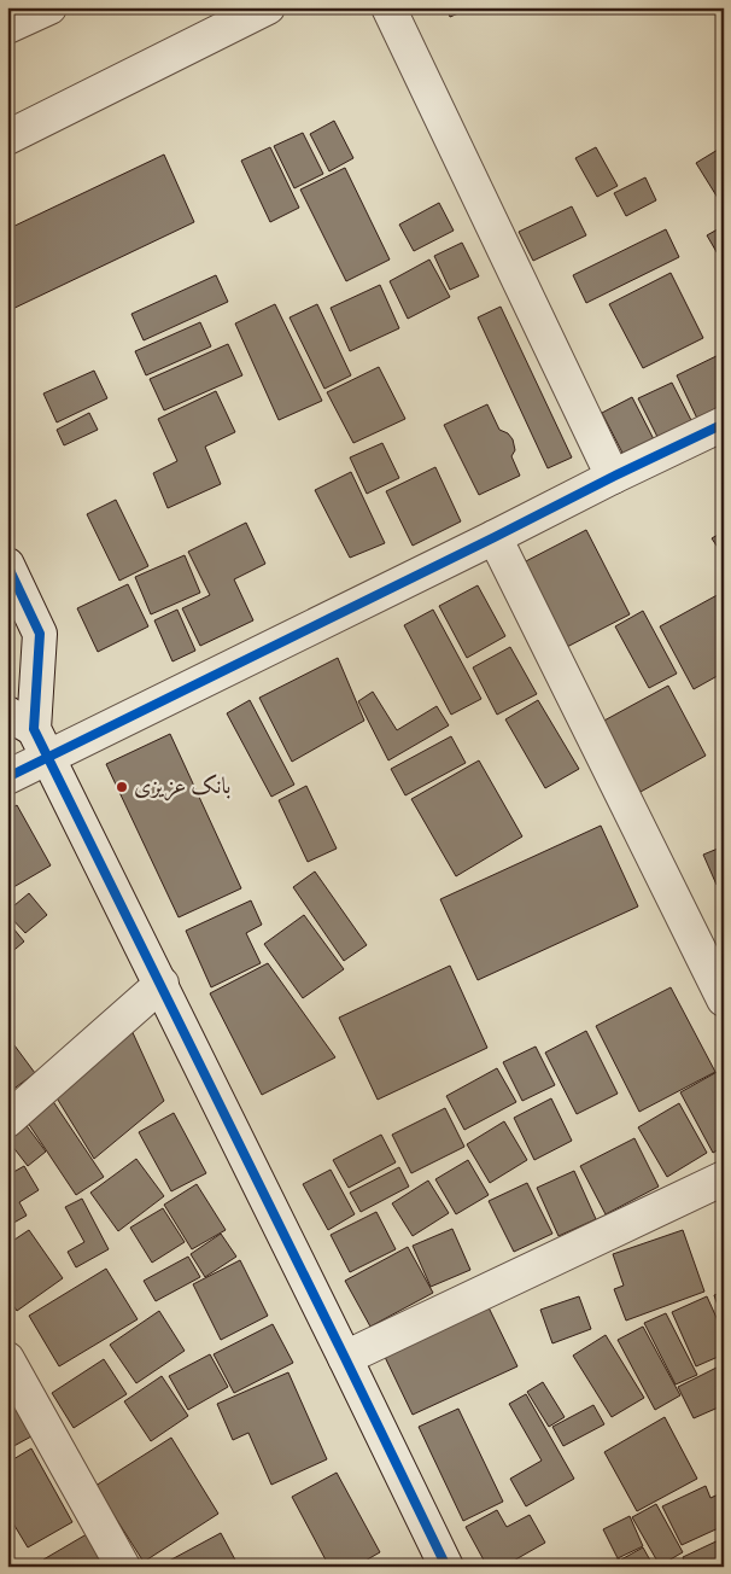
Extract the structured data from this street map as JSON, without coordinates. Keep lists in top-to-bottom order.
{
  "places": ["بانک عزیزی"]
}
